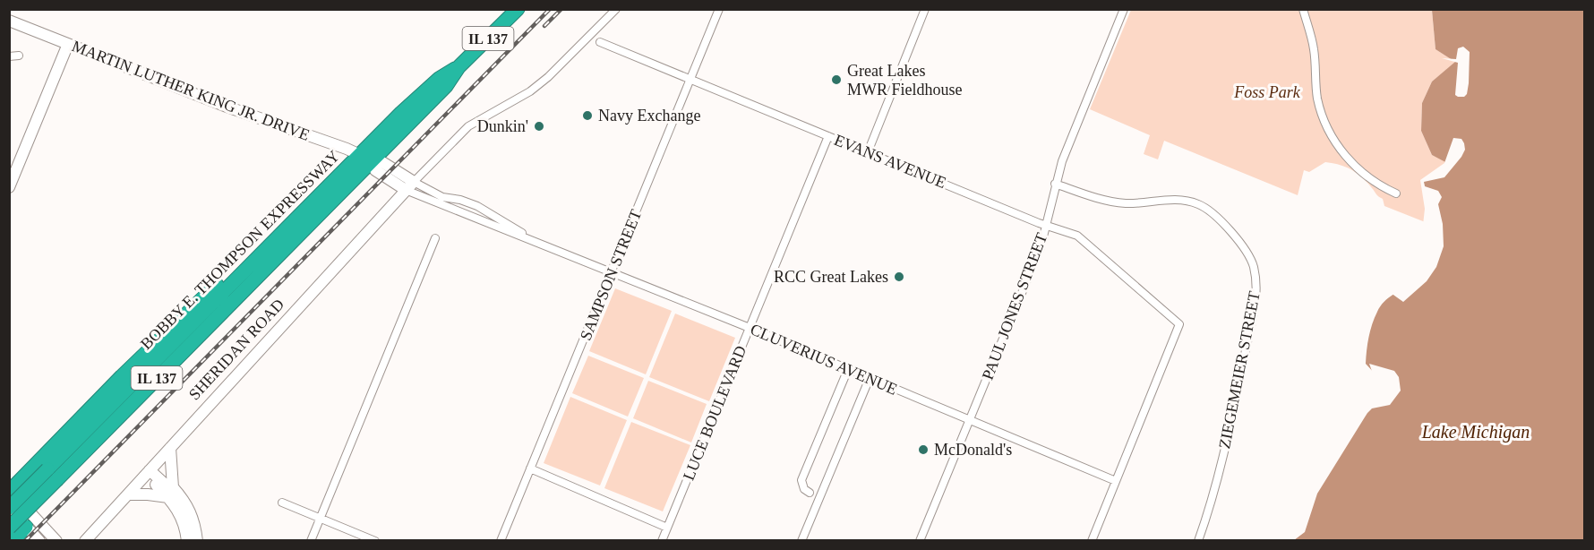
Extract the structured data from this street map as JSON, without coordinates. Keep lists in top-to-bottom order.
{
  "streets": {
    "highway": ["IL 137", "BOBBY E. THOMPSON EXPRESSWAY"],
    "street": [
      "MARTIN LUTHER KING JR. DRIVE",
      "EVANS AVENUE",
      "SAMPSON STREET",
      "PAUL JONES STREET",
      "SHERIDAN ROAD",
      "CLUVERIUS AVENUE",
      "ZIEGEMEIER STREET",
      "LUCE BOULEVARD"
    ]
  },
  "crossings": [
    ["IL 137", "MARTIN LUTHER KING JR. DRIVE"],
    ["IL 137", "BOBBY E. THOMPSON EXPRESSWAY"],
    ["MARTIN LUTHER KING JR. DRIVE", "BOBBY E. THOMPSON EXPRESSWAY"],
    ["MARTIN LUTHER KING JR. DRIVE", "SHERIDAN ROAD"],
    ["EVANS AVENUE", "SAMPSON STREET"],
    ["EVANS AVENUE", "PAUL JONES STREET"],
    ["EVANS AVENUE", "CLUVERIUS AVENUE"],
    ["EVANS AVENUE", "LUCE BOULEVARD"],
    ["SAMPSON STREET", "CLUVERIUS AVENUE"],
    ["PAUL JONES STREET", "CLUVERIUS AVENUE"],
    ["PAUL JONES STREET", "ZIEGEMEIER STREET"],
    ["CLUVERIUS AVENUE", "LUCE BOULEVARD"]
  ],
  "water": ["Lake Michigan"],
  "parks": ["Foss Park"],
  "places": [
    "Great Lakes MWR Fieldhouse",
    "Navy Exchange",
    "Dunkin'",
    "RCC Great Lakes",
    "McDonald's"
  ]
}
